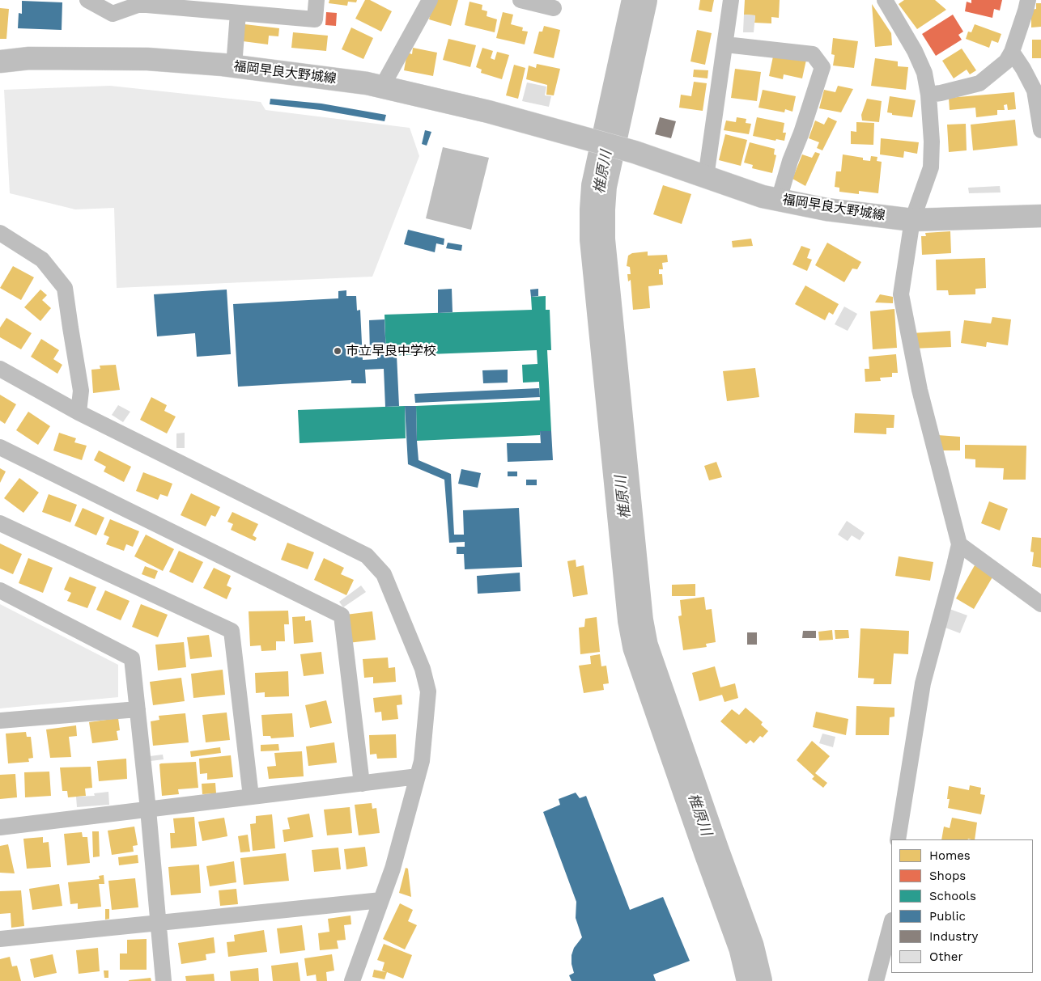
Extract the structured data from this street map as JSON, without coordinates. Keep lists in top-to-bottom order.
{
  "streets": {
    "main road": ["福岡早良大野城線"]
  },
  "water": ["椎原川"],
  "places": ["市立早良中学校"],
  "legend": [
    "Homes",
    "Shops",
    "Schools",
    "Public",
    "Industry",
    "Other"
  ]
}
